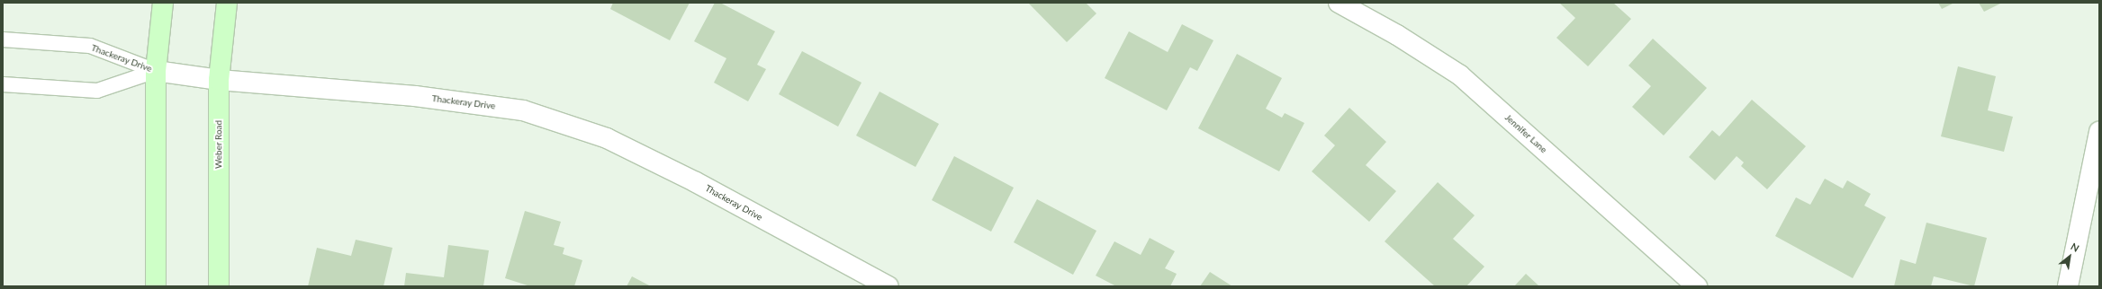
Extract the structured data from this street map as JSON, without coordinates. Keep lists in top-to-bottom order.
{
  "streets": {
    "main road": ["Weber Road"],
    "street": ["Thackeray Drive", "Jennifer Lane"]
  },
  "crossings": [
    ["Thackeray Drive", "Weber Road"]
  ],
  "north": "top right"
}
